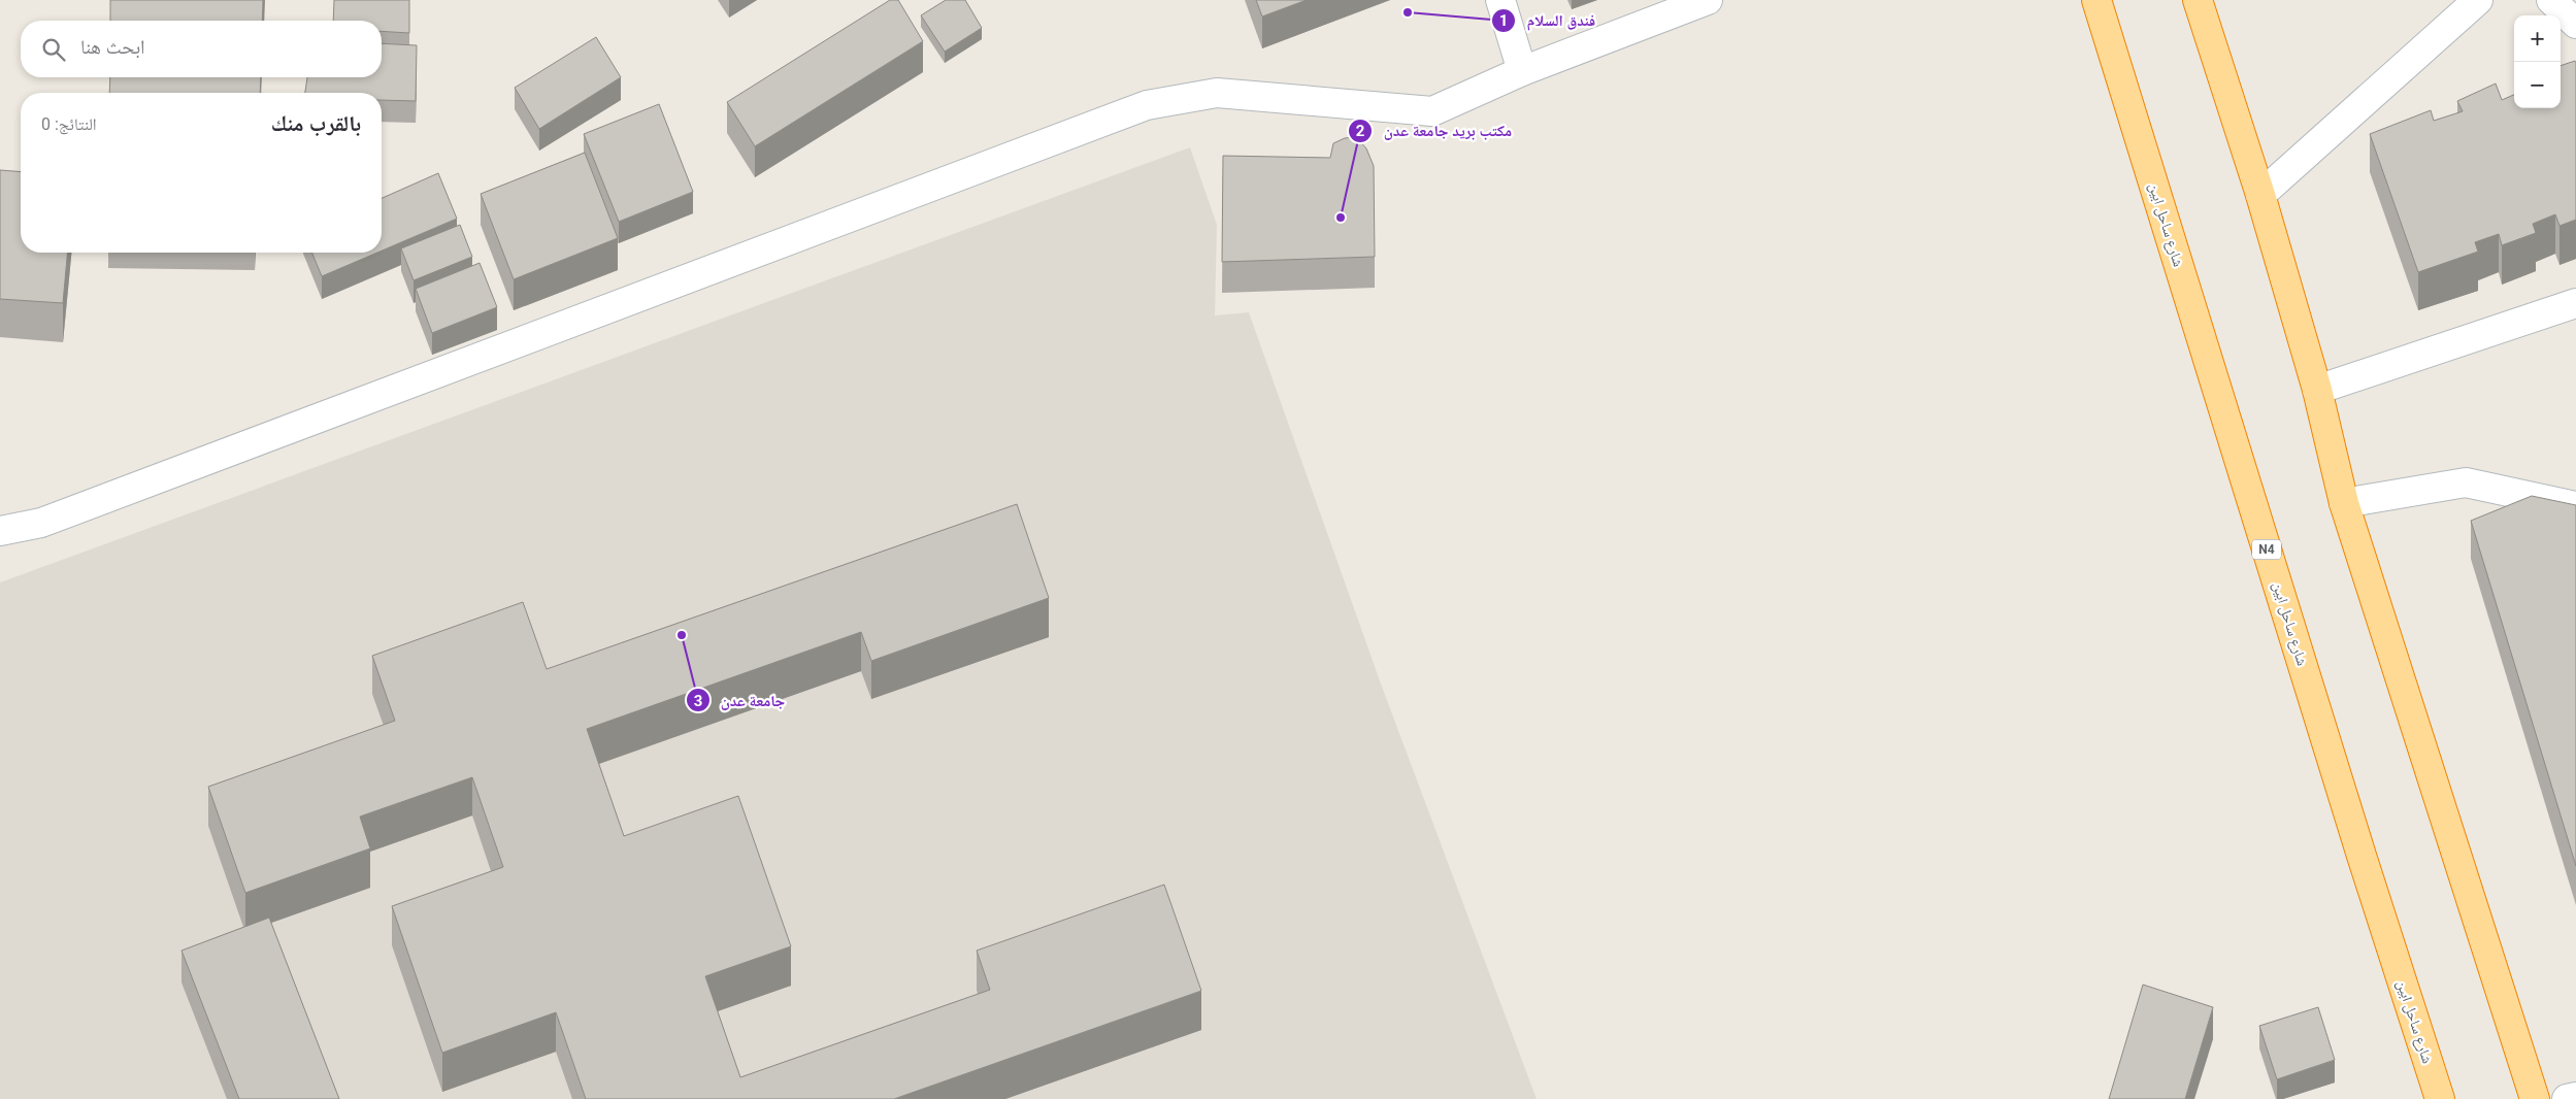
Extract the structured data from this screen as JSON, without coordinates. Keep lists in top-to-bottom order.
{
  "streets": {
    "highway": ["شارع ساحل ابين", "N4"]
  },
  "places": ["فندق السلام", "مكتب بريد جامعة عدن", "جامعة عدن"],
  "page": {
    "map_buttons": ["+", "−"],
    "search": "ابحث هنا",
    "heading": ["بالقرب منك", "النتائج: 0"]
  }
}
